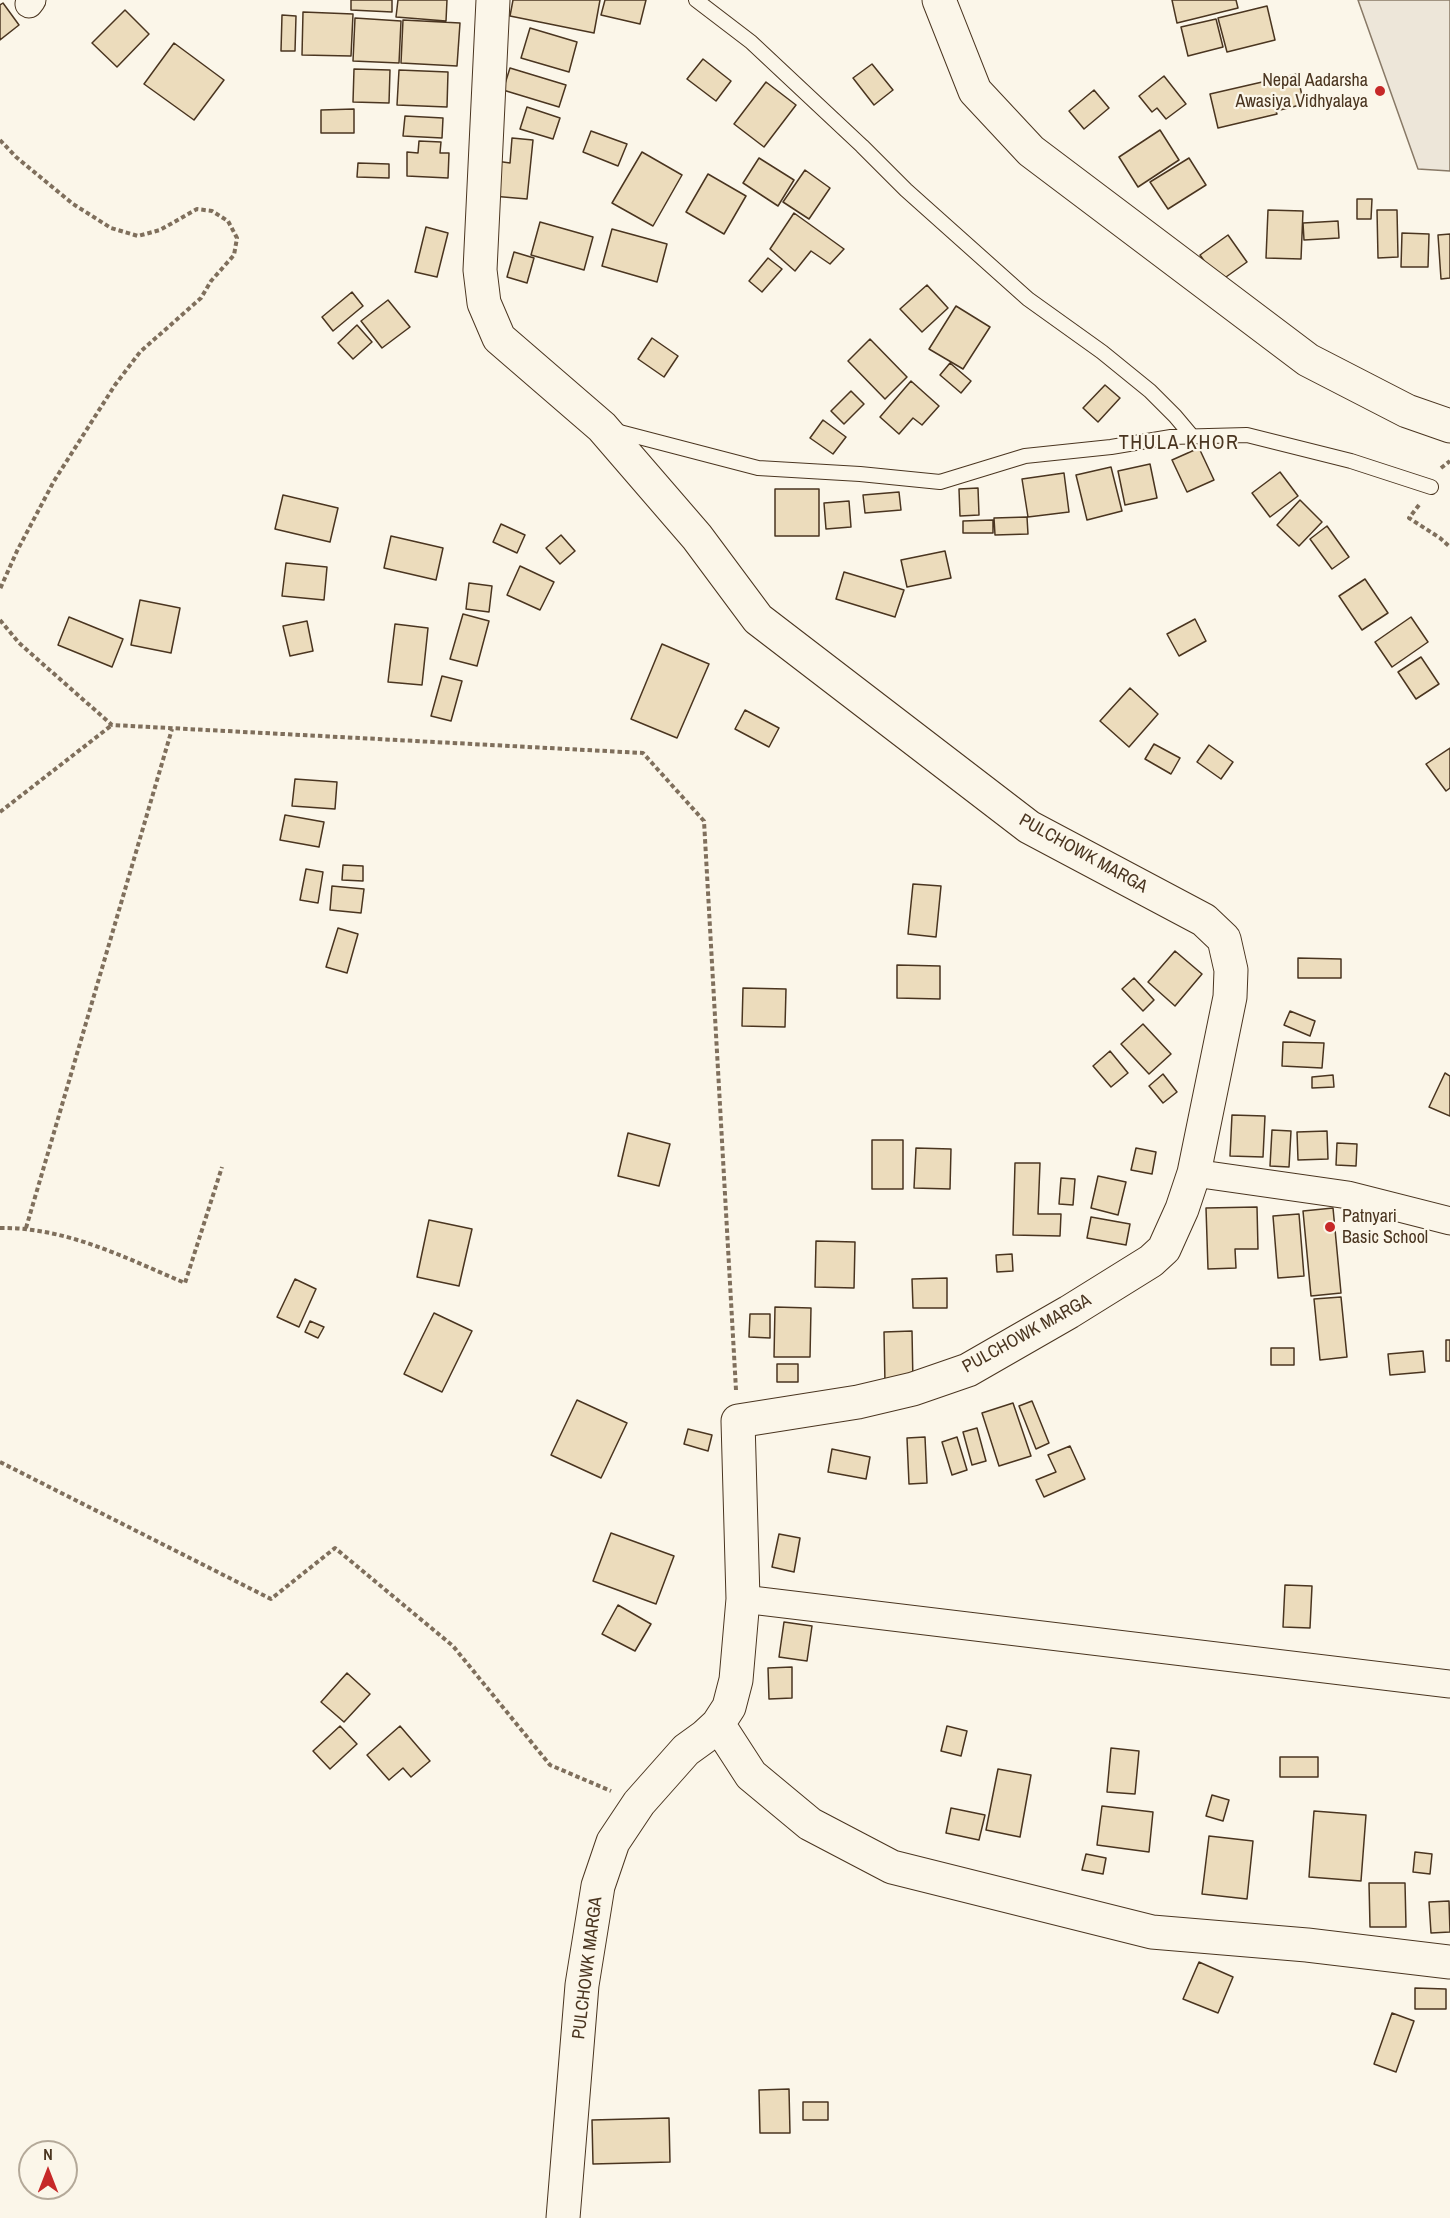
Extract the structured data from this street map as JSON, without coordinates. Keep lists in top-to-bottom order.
{
  "streets": {
    "main road": ["PULCHOWK MARGA"]
  },
  "districts": ["THULA KHOR"],
  "places": ["Nepal Aadarsha Awasiya Vidhyalaya", "Patnyari Basic School"],
  "north": "top"
}
